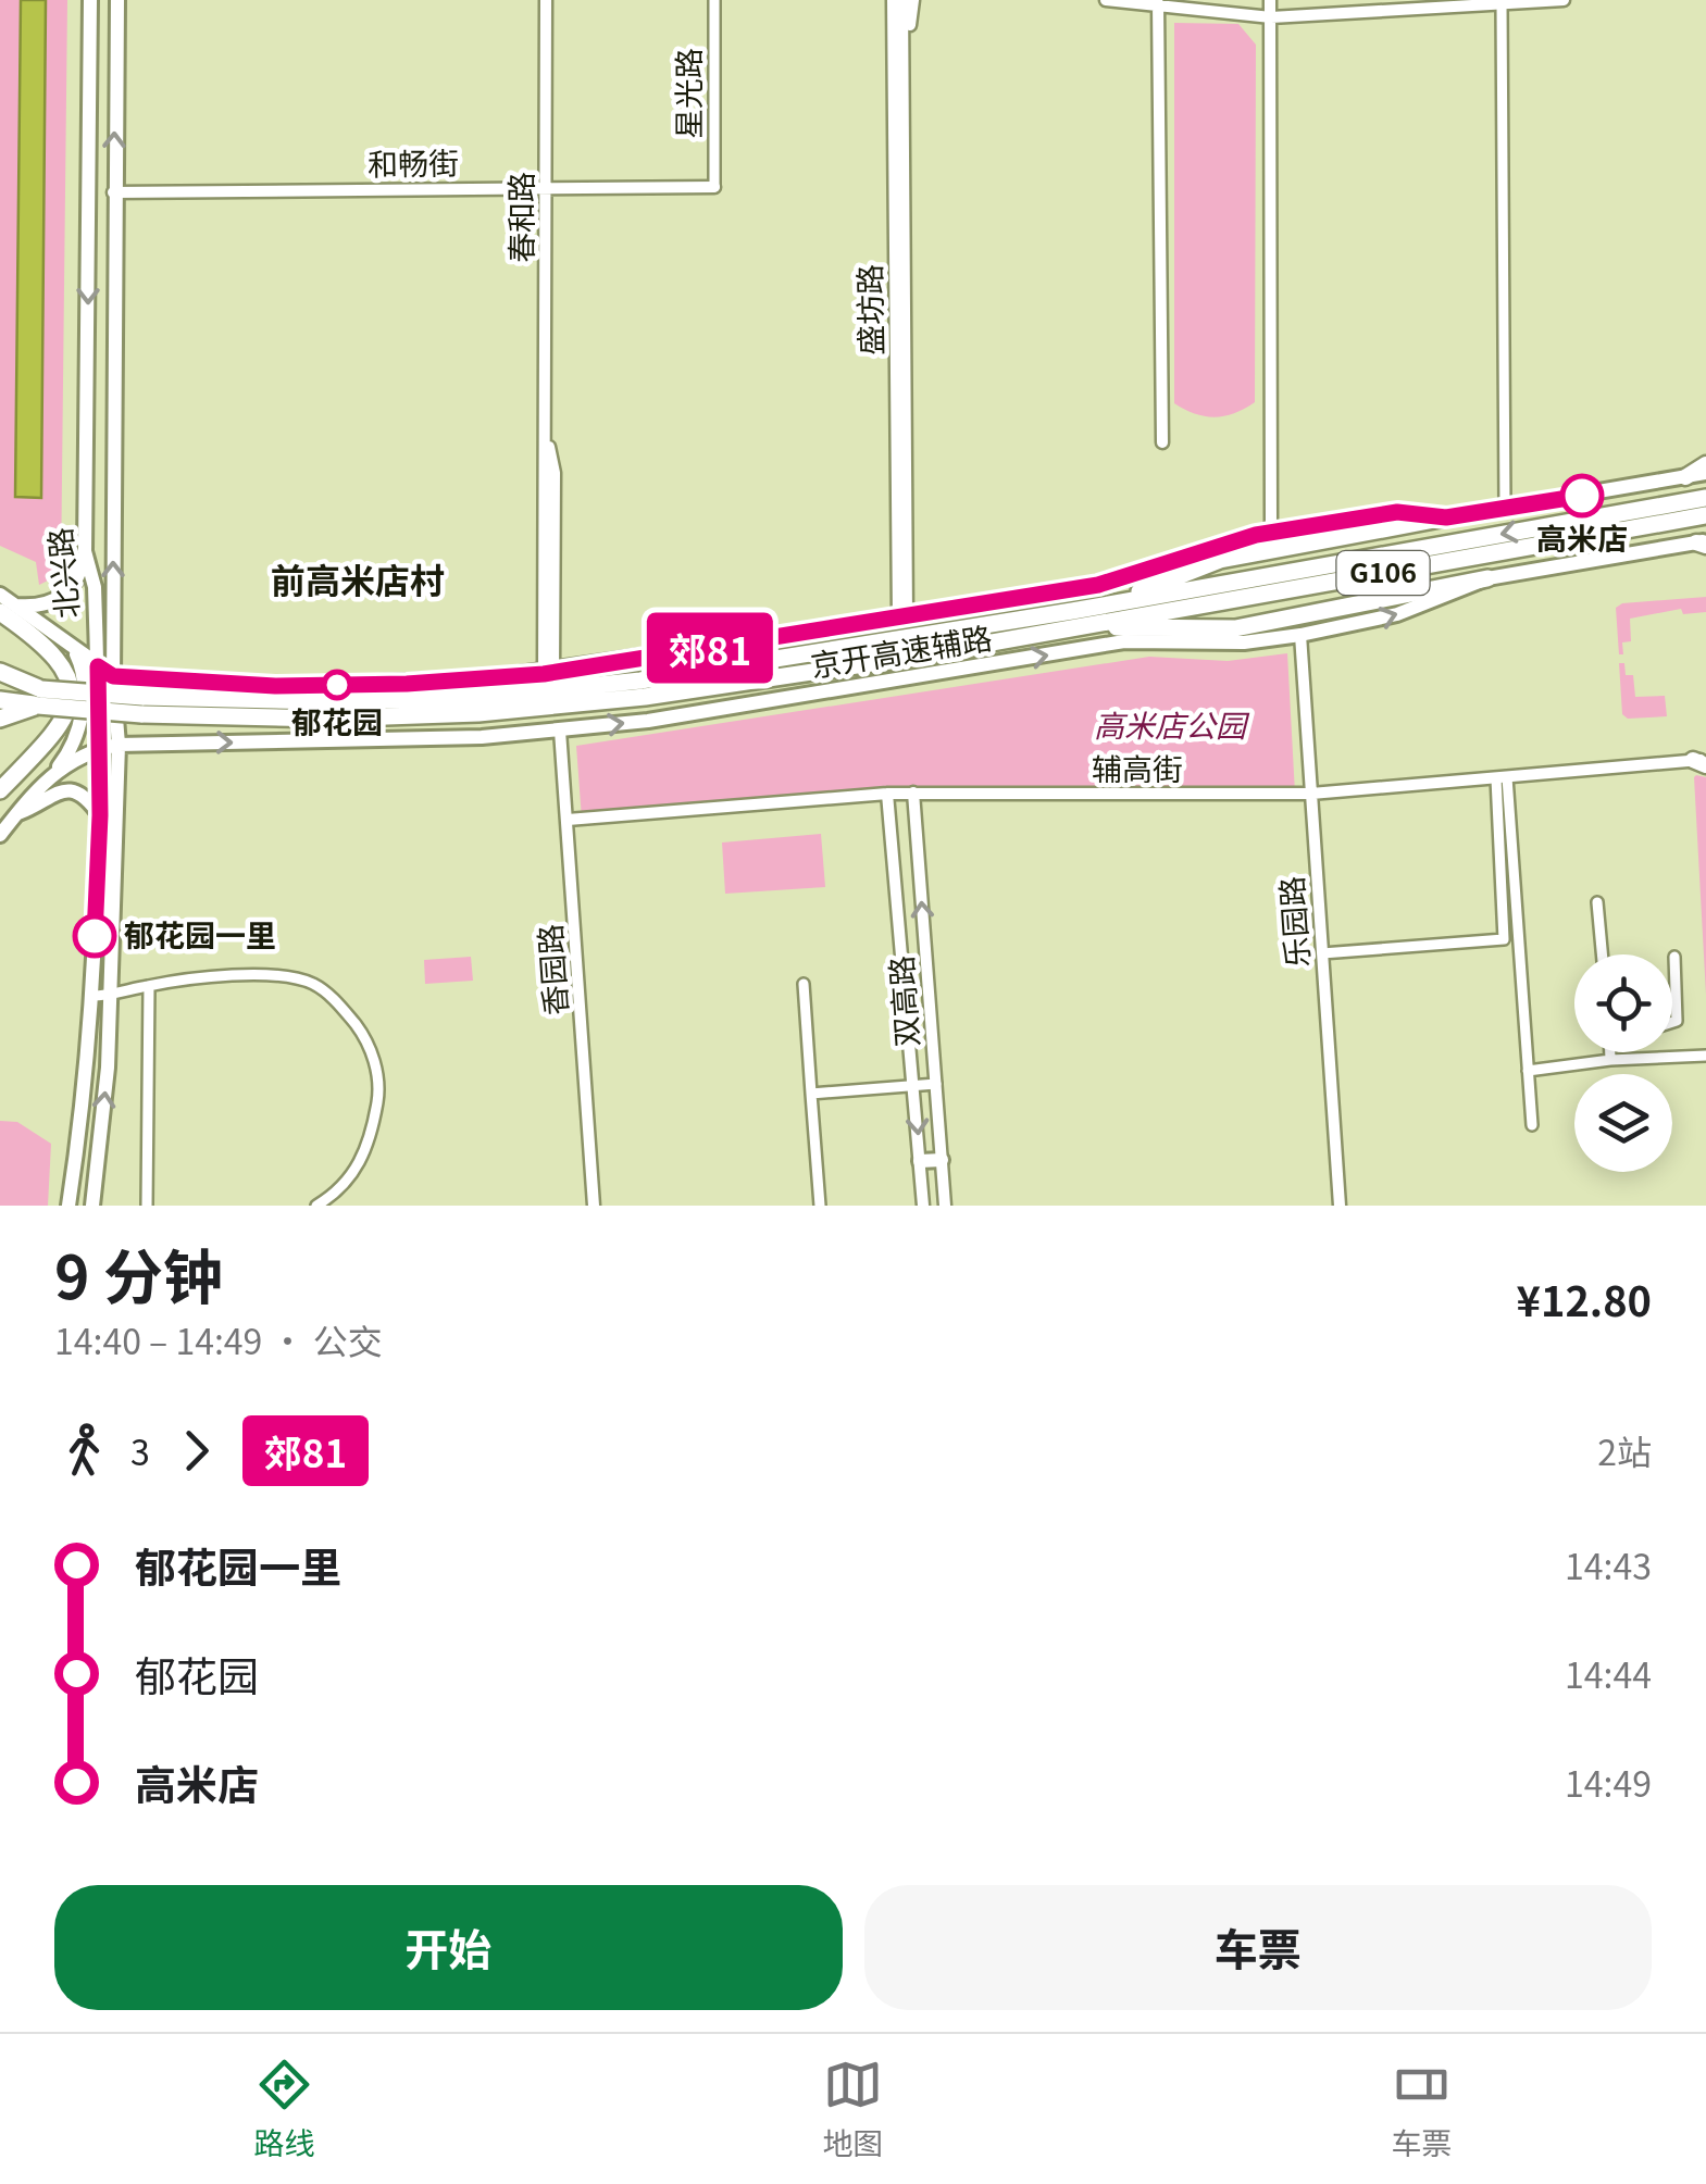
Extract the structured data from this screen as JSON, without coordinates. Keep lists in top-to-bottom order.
{
  "streets": {
    "highway": ["G106"],
    "main road": ["北兴路", "京开高速辅路"],
    "street": [
      "星光路",
      "和畅街",
      "春和路",
      "盛坊路",
      "辅高街",
      "乐园路",
      "香园路",
      "双高路"
    ]
  },
  "crossings": [
    ["星光路", "和畅街"],
    ["和畅街", "春和路"],
    ["和畅街", "北兴路"],
    ["春和路", "京开高速辅路"],
    ["盛坊路", "京开高速辅路"],
    ["北兴路", "京开高速辅路"],
    ["京开高速辅路", "乐园路"],
    ["京开高速辅路", "香园路"],
    ["辅高街", "乐园路"],
    ["辅高街", "香园路"],
    ["辅高街", "双高路"]
  ],
  "districts": ["前高米店村"],
  "parks": ["高米店公园"],
  "places": ["高米店", "郁花园", "郁花园一里"],
  "lines": ["bus line 郊81"],
  "page": {
    "on_map": "郊81",
    "heading": ["9 分钟", "14:40 – 14:49 · 公交", "¥12.80"],
    "legs": ["3", "郊81", "2站"],
    "list": [
      {
        "name": "郁花园一里",
        "value": "14:43"
      },
      {
        "name": "郁花园",
        "value": "14:44"
      },
      {
        "name": "高米店",
        "value": "14:49"
      }
    ],
    "buttons": ["开始", "车票"],
    "tabs": ["路线", "地图", "车票"]
  }
}
